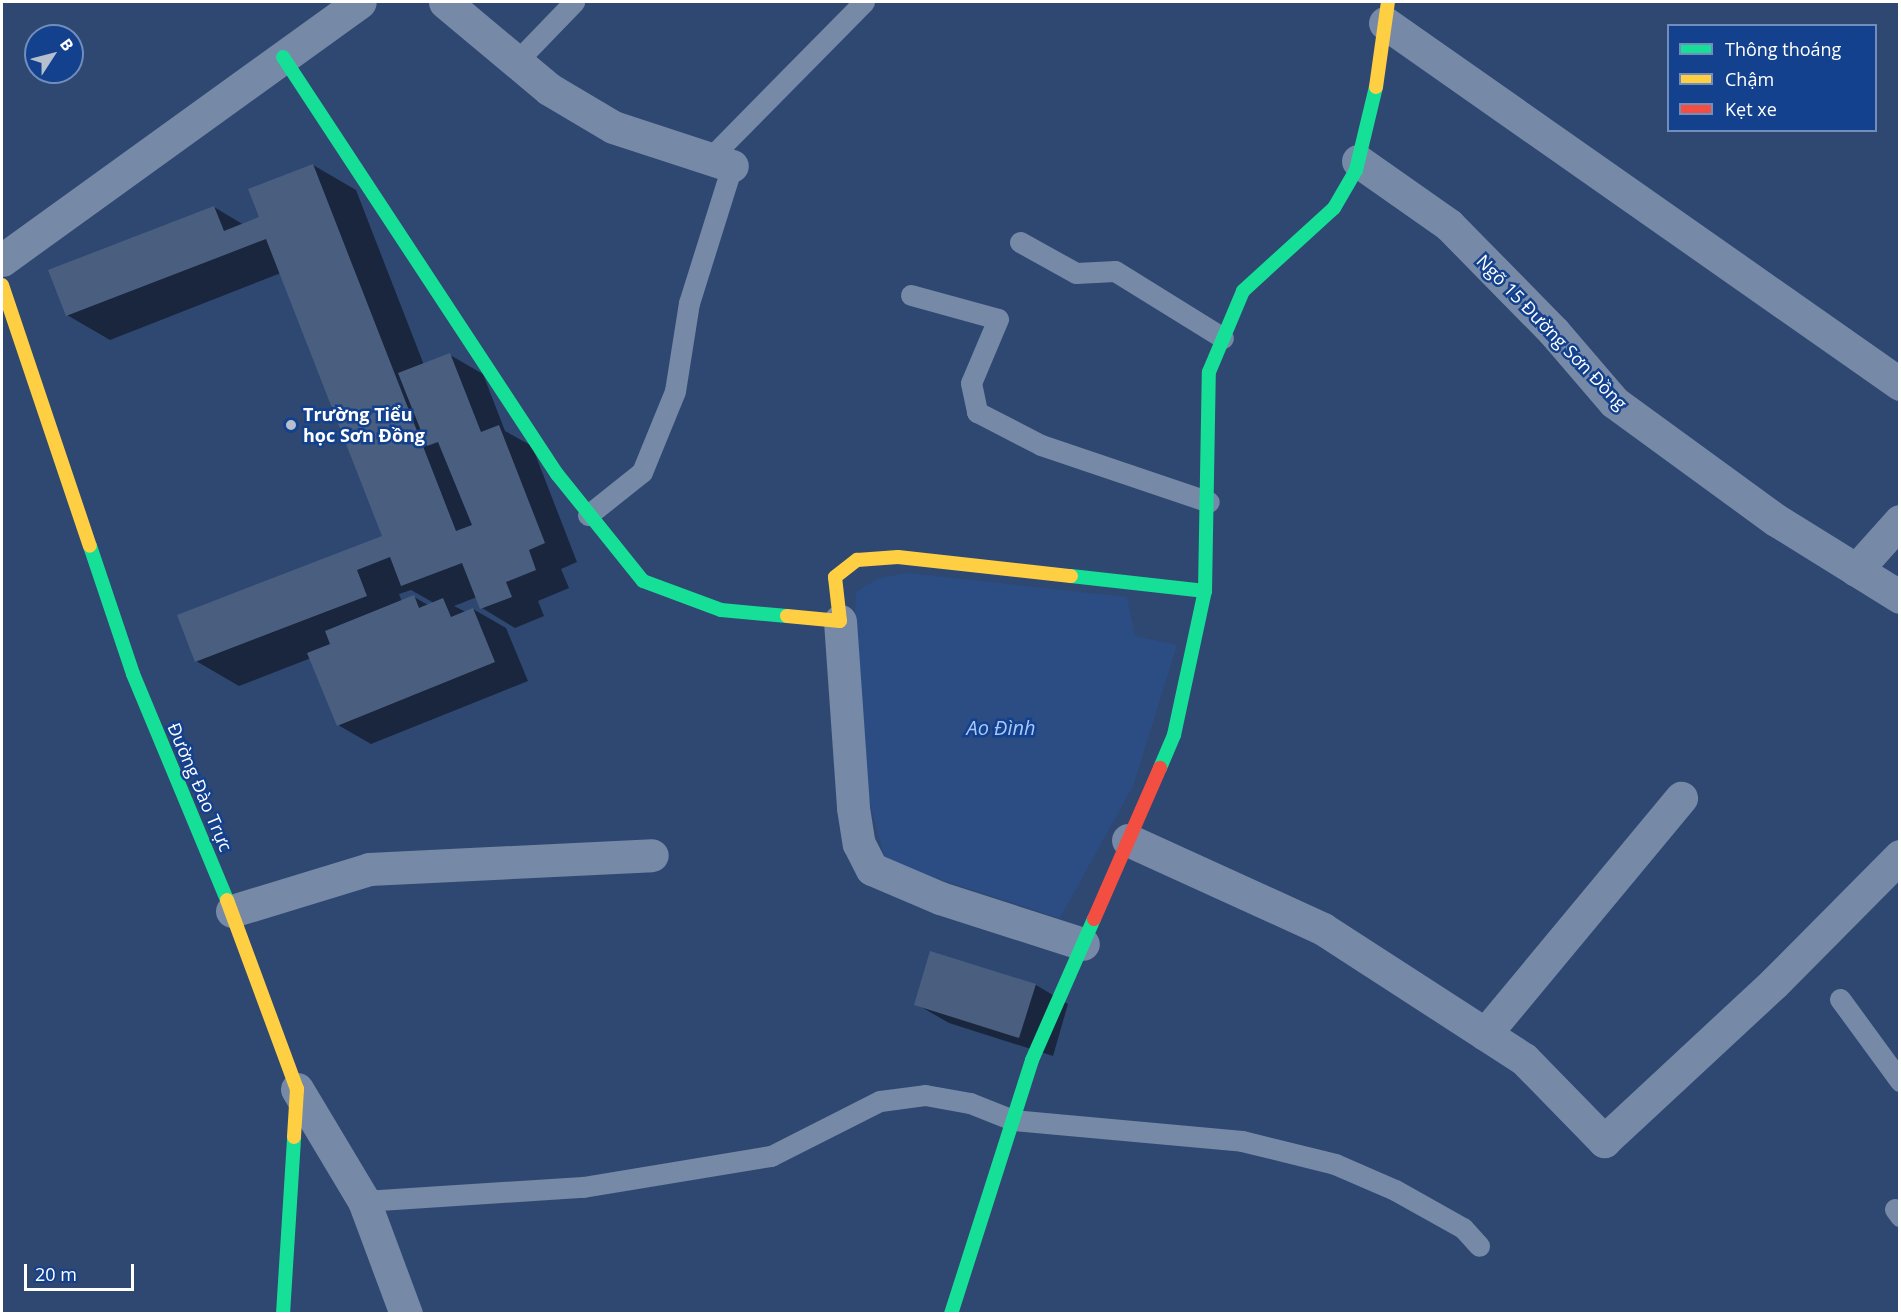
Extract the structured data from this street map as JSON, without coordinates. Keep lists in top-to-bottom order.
{
  "streets": {
    "street": ["Ngõ 15 Đường Sơn Đồng", "Đường Đào Trực"]
  },
  "water": ["Ao Đình"],
  "places": ["Trường Tiểu học Sơn Đồng"],
  "legend": ["Thông thoáng", "Chậm", "Kẹt xe"],
  "scale_bar": "20 m",
  "north": "top right"
}
